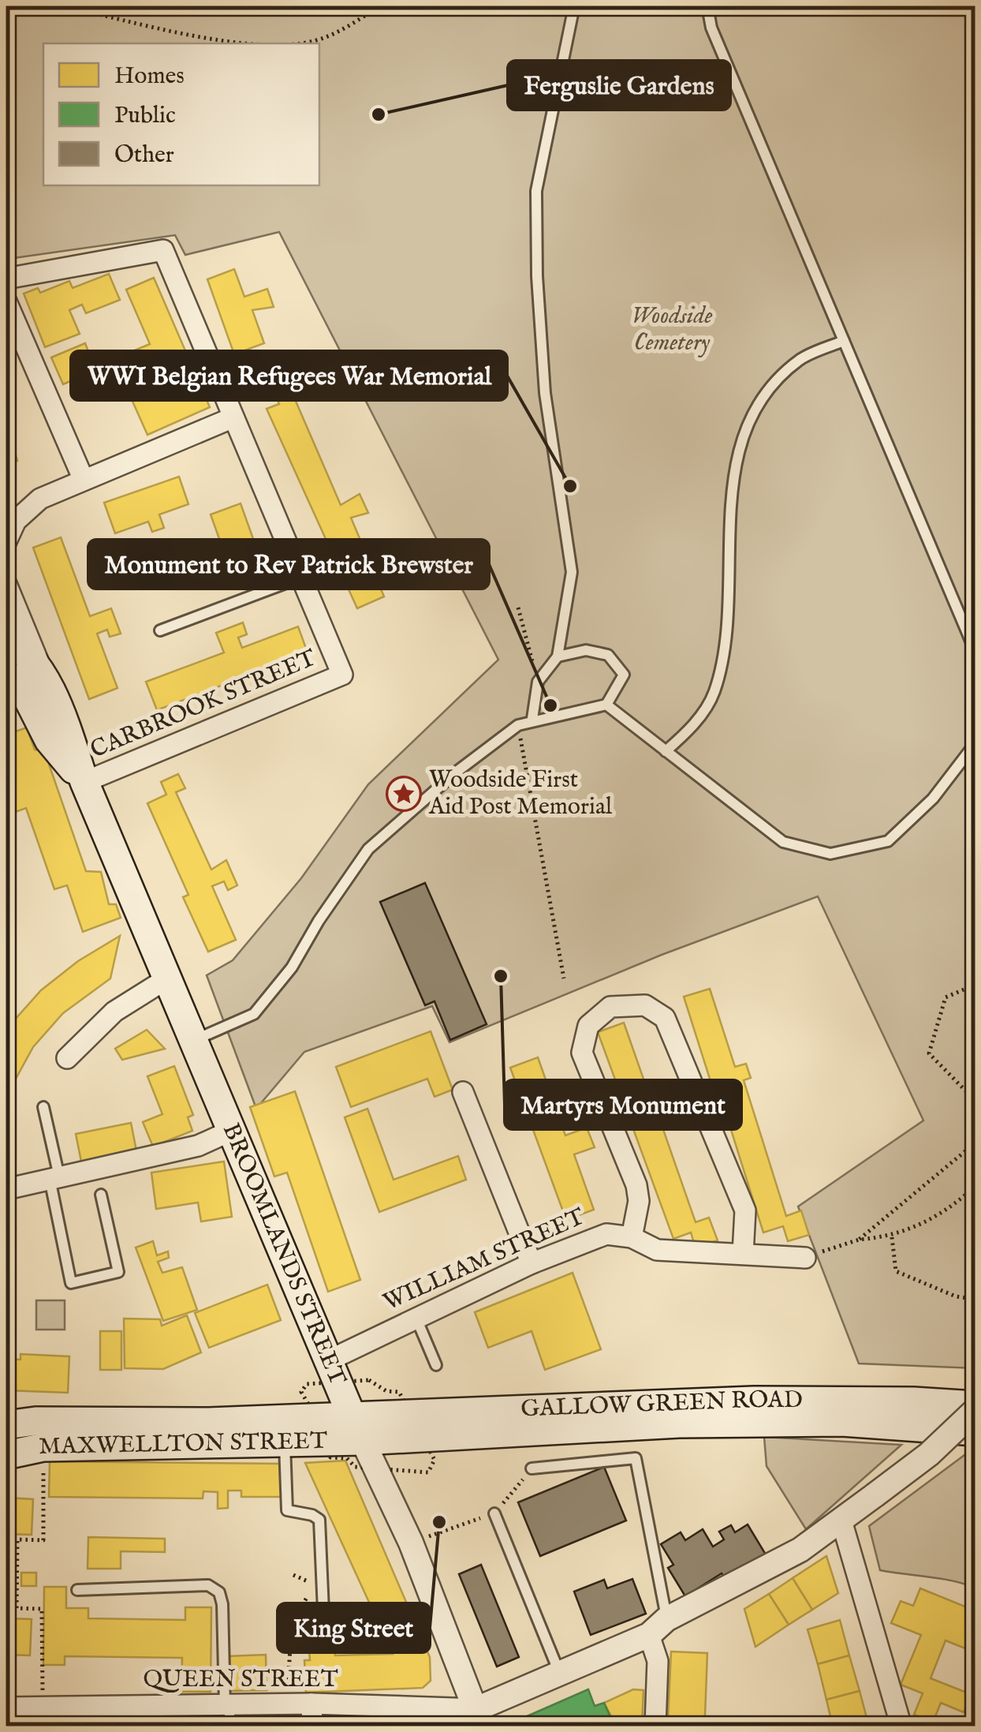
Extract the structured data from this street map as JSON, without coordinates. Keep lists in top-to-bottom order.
{
  "streets": {
    "main road": ["BROOMLANDS STREET", "GALLOW GREEN ROAD", "MAXWELLTON STREET"],
    "street": ["CARBROOK STREET", "WILLIAM STREET", "QUEEN STREET"]
  },
  "crossings": [
    ["CARBROOK STREET", "BROOMLANDS STREET"],
    ["BROOMLANDS STREET", "WILLIAM STREET"],
    ["BROOMLANDS STREET", "GALLOW GREEN ROAD"],
    ["BROOMLANDS STREET", "MAXWELLTON STREET"],
    ["BROOMLANDS STREET", "QUEEN STREET"],
    ["GALLOW GREEN ROAD", "MAXWELLTON STREET"]
  ],
  "parks": ["Woodside Cemetery"],
  "places": {
    "other": [
      "Ferguslie Gardens",
      "WWI Belgian Refugees War Memorial",
      "Monument to Rev Patrick Brewster",
      "Martyrs Monument",
      "King Street"
    ],
    "place": ["Woodside First Aid Post Memorial"]
  },
  "legend": ["Homes", "Public", "Other"]
}
